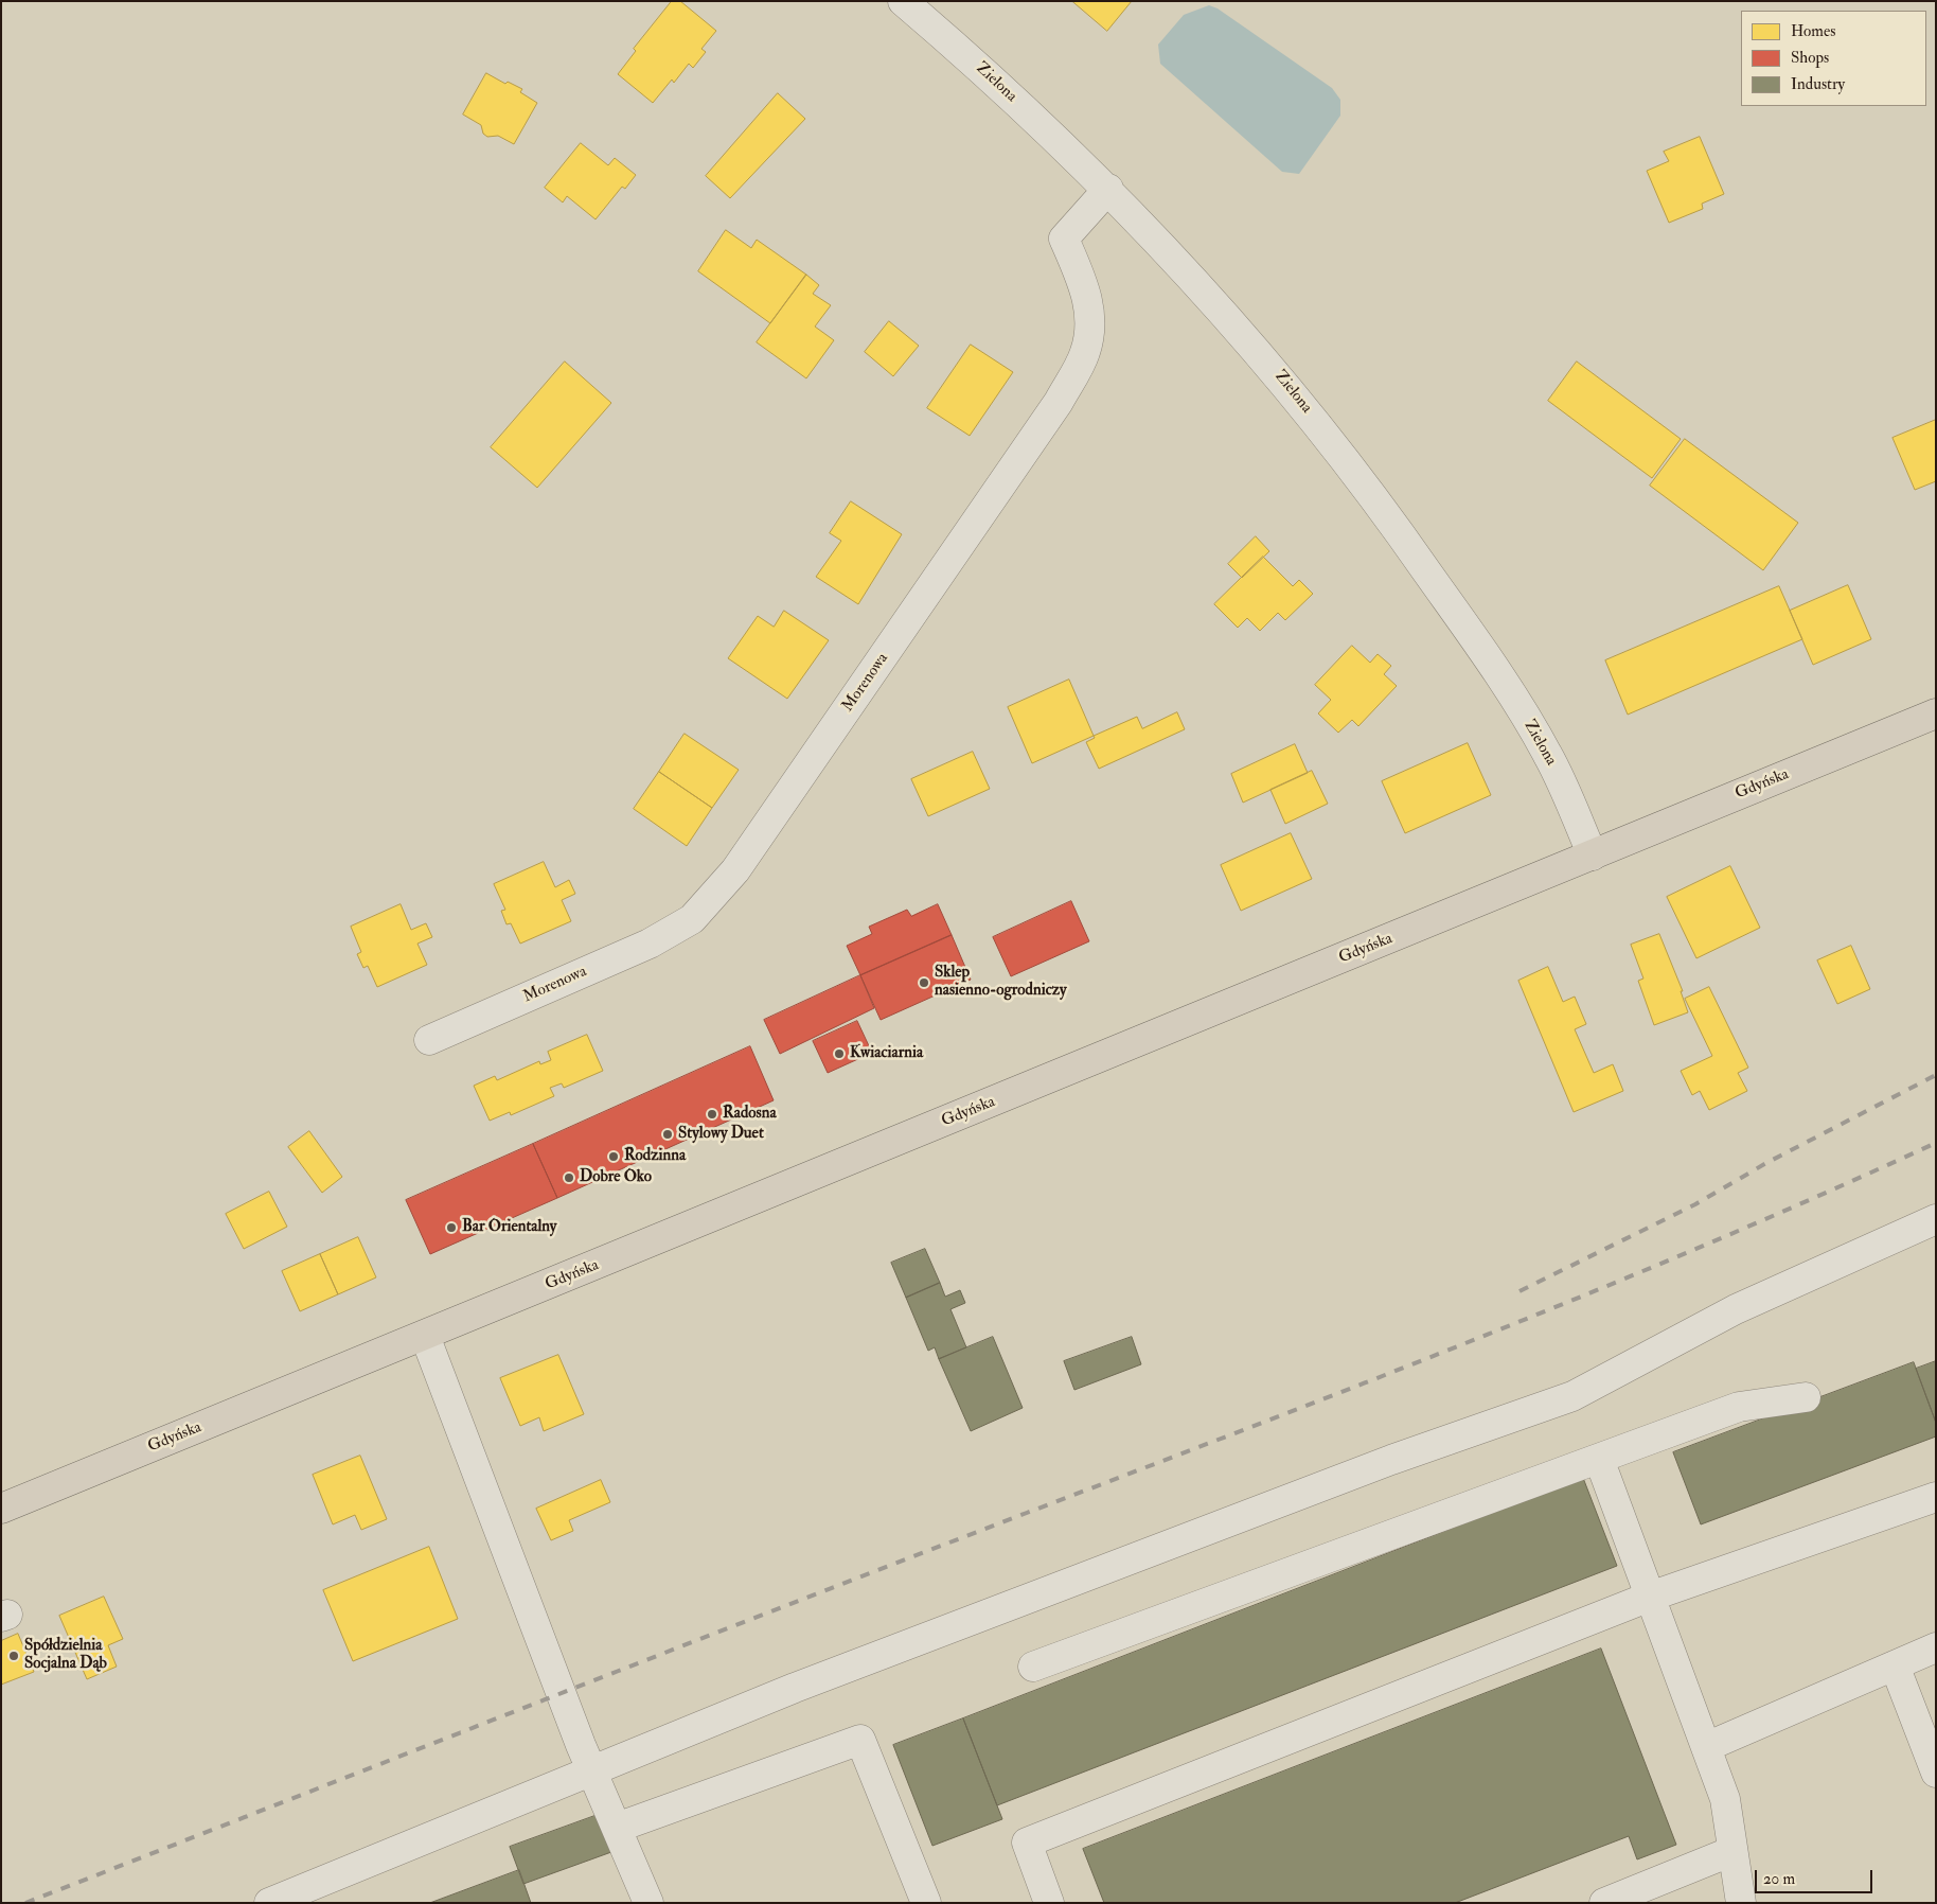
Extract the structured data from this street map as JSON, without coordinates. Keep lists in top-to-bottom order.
{
  "streets": {
    "main road": ["Gdyńska"],
    "street": ["Zielona", "Morenowa"]
  },
  "crossings": [
    ["Zielona", "Morenowa"],
    ["Zielona", "Gdyńska"]
  ],
  "places": [
    "Sklep nasienno-ogrodniczy",
    "Kwiaciarnia",
    "Radosna",
    "Stylowy Duet",
    "Rodzinna",
    "Dobre Oko",
    "Bar Orientalny",
    "Spółdzielnia Socjalna Dąb"
  ],
  "legend": ["Homes", "Shops", "Industry"],
  "scale_bar": "20 m"
}
